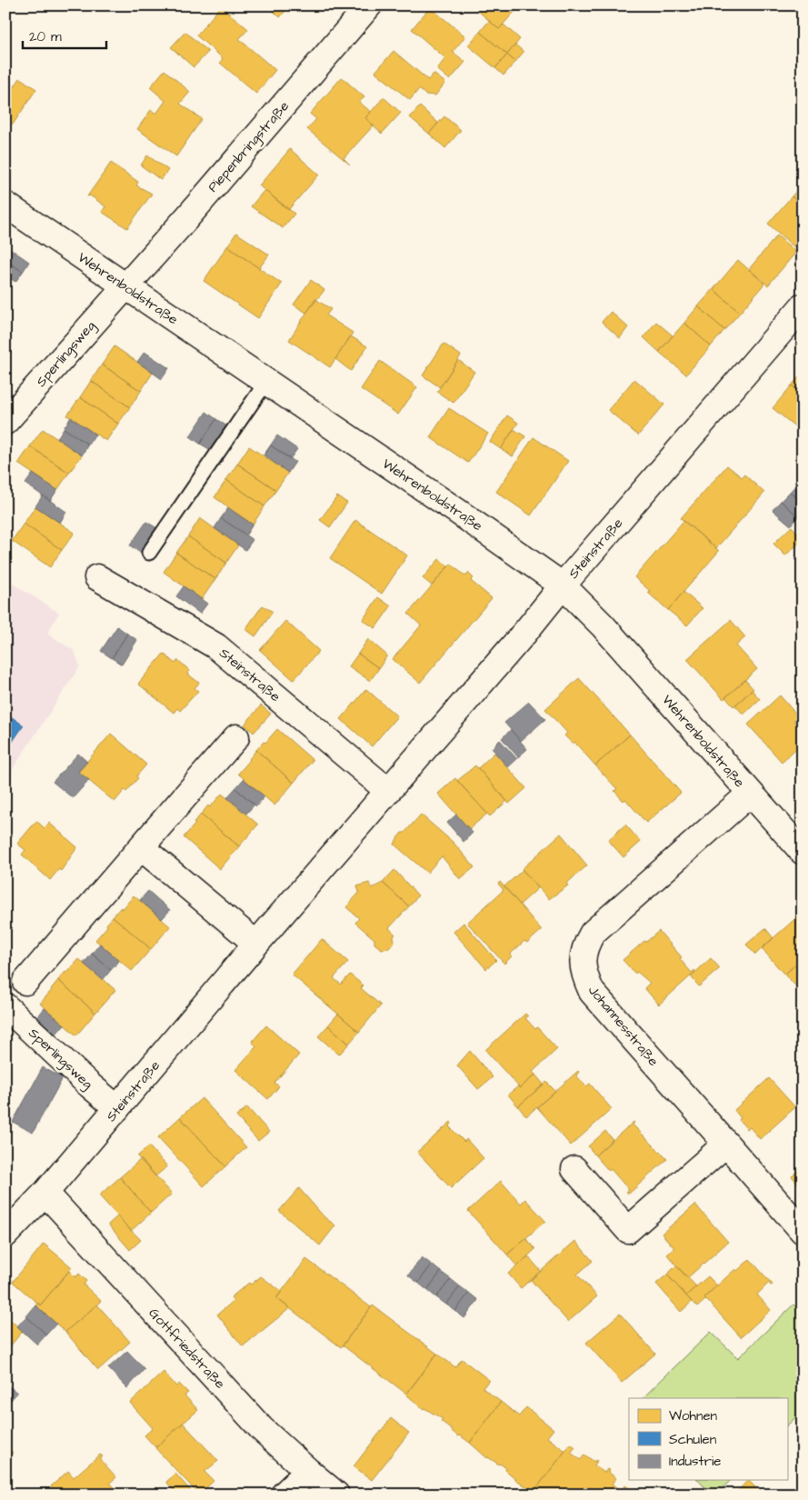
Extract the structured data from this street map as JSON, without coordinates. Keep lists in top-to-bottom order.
{
  "streets": {
    "street": [
      "Piepenbringstraße",
      "Wehrenboldstraße",
      "Sperlingsweg",
      "Steinstraße",
      "Johannesstraße",
      "Gottfriedstraße"
    ]
  },
  "crossings": [
    ["Piepenbringstraße", "Wehrenboldstraße"],
    ["Piepenbringstraße", "Sperlingsweg"],
    ["Wehrenboldstraße", "Sperlingsweg"],
    ["Wehrenboldstraße", "Steinstraße"],
    ["Wehrenboldstraße", "Johannesstraße"],
    ["Sperlingsweg", "Steinstraße"],
    ["Steinstraße", "Gottfriedstraße"]
  ],
  "legend": ["Wohnen", "Schulen", "Industrie"],
  "scale_bar": "20 m"
}
